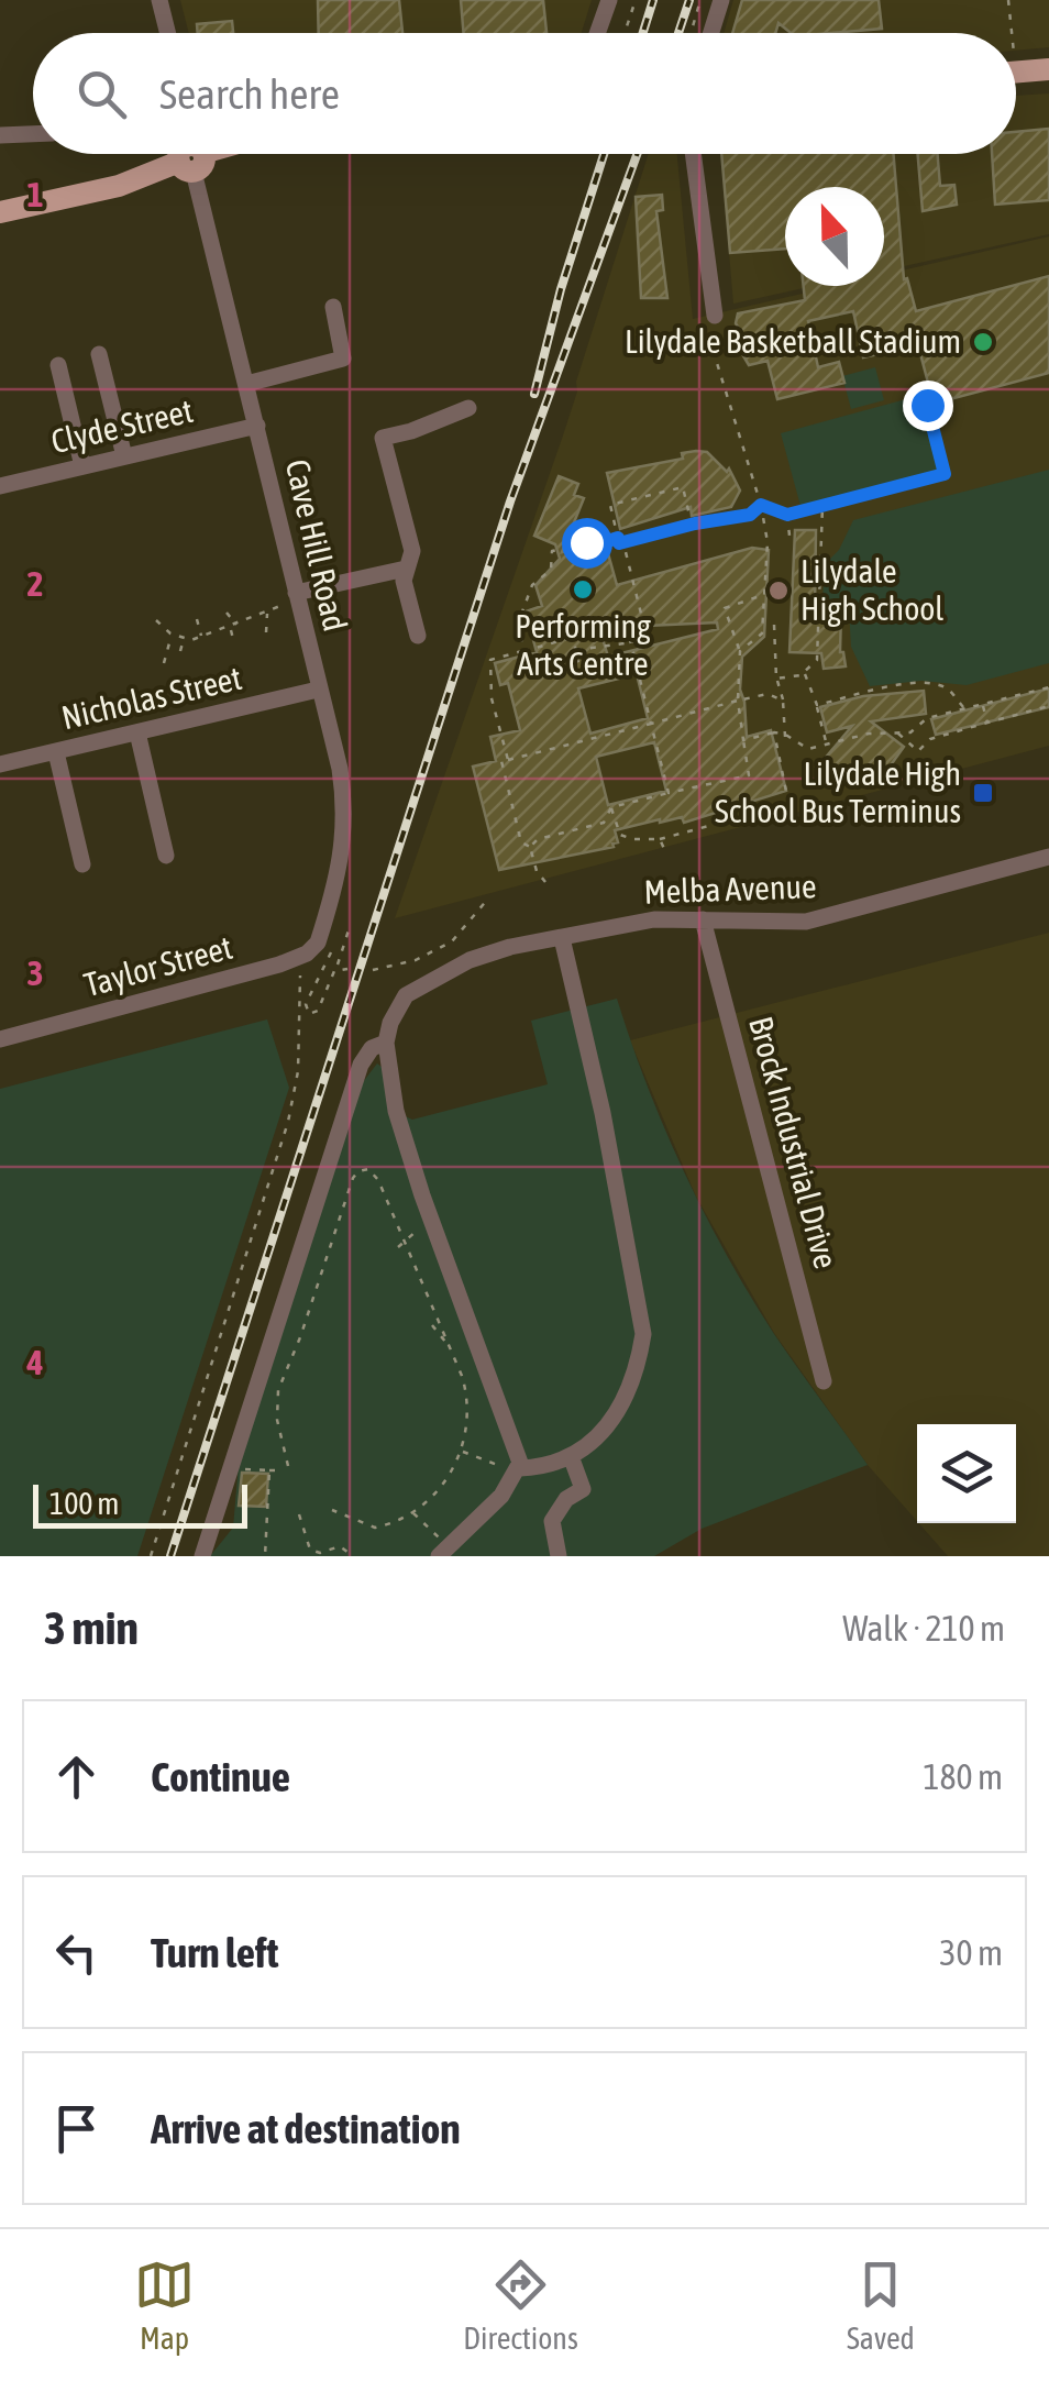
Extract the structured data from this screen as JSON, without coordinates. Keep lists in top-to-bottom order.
{
  "streets": {
    "street": [
      "Clyde Street",
      "Cave Hill Road",
      "Nicholas Street",
      "Melba Avenue",
      "Taylor Street",
      "Brock Industrial Drive"
    ]
  },
  "crossings": [
    ["Clyde Street", "Cave Hill Road"],
    ["Cave Hill Road", "Nicholas Street"],
    ["Melba Avenue", "Brock Industrial Drive"]
  ],
  "places": {
    "other": ["Lilydale Basketball Stadium", "Performing Arts Centre", "Lilydale High School"],
    "transit": ["Lilydale High School Bus Terminus"]
  },
  "scale_bar": "100 m",
  "north": "top",
  "page": {
    "search": "Search here",
    "scale": "100 m",
    "heading": ["3 min", "Walk · 210 m"],
    "list": [
      ["Continue", "180 m"],
      ["Turn left", "30 m"],
      "Arrive at destination"
    ],
    "nav": ["Map", "Directions", "Saved"]
  },
  "grid": {
    "rows": [
      "1",
      "2",
      "3",
      "4"
    ]
  }
}
